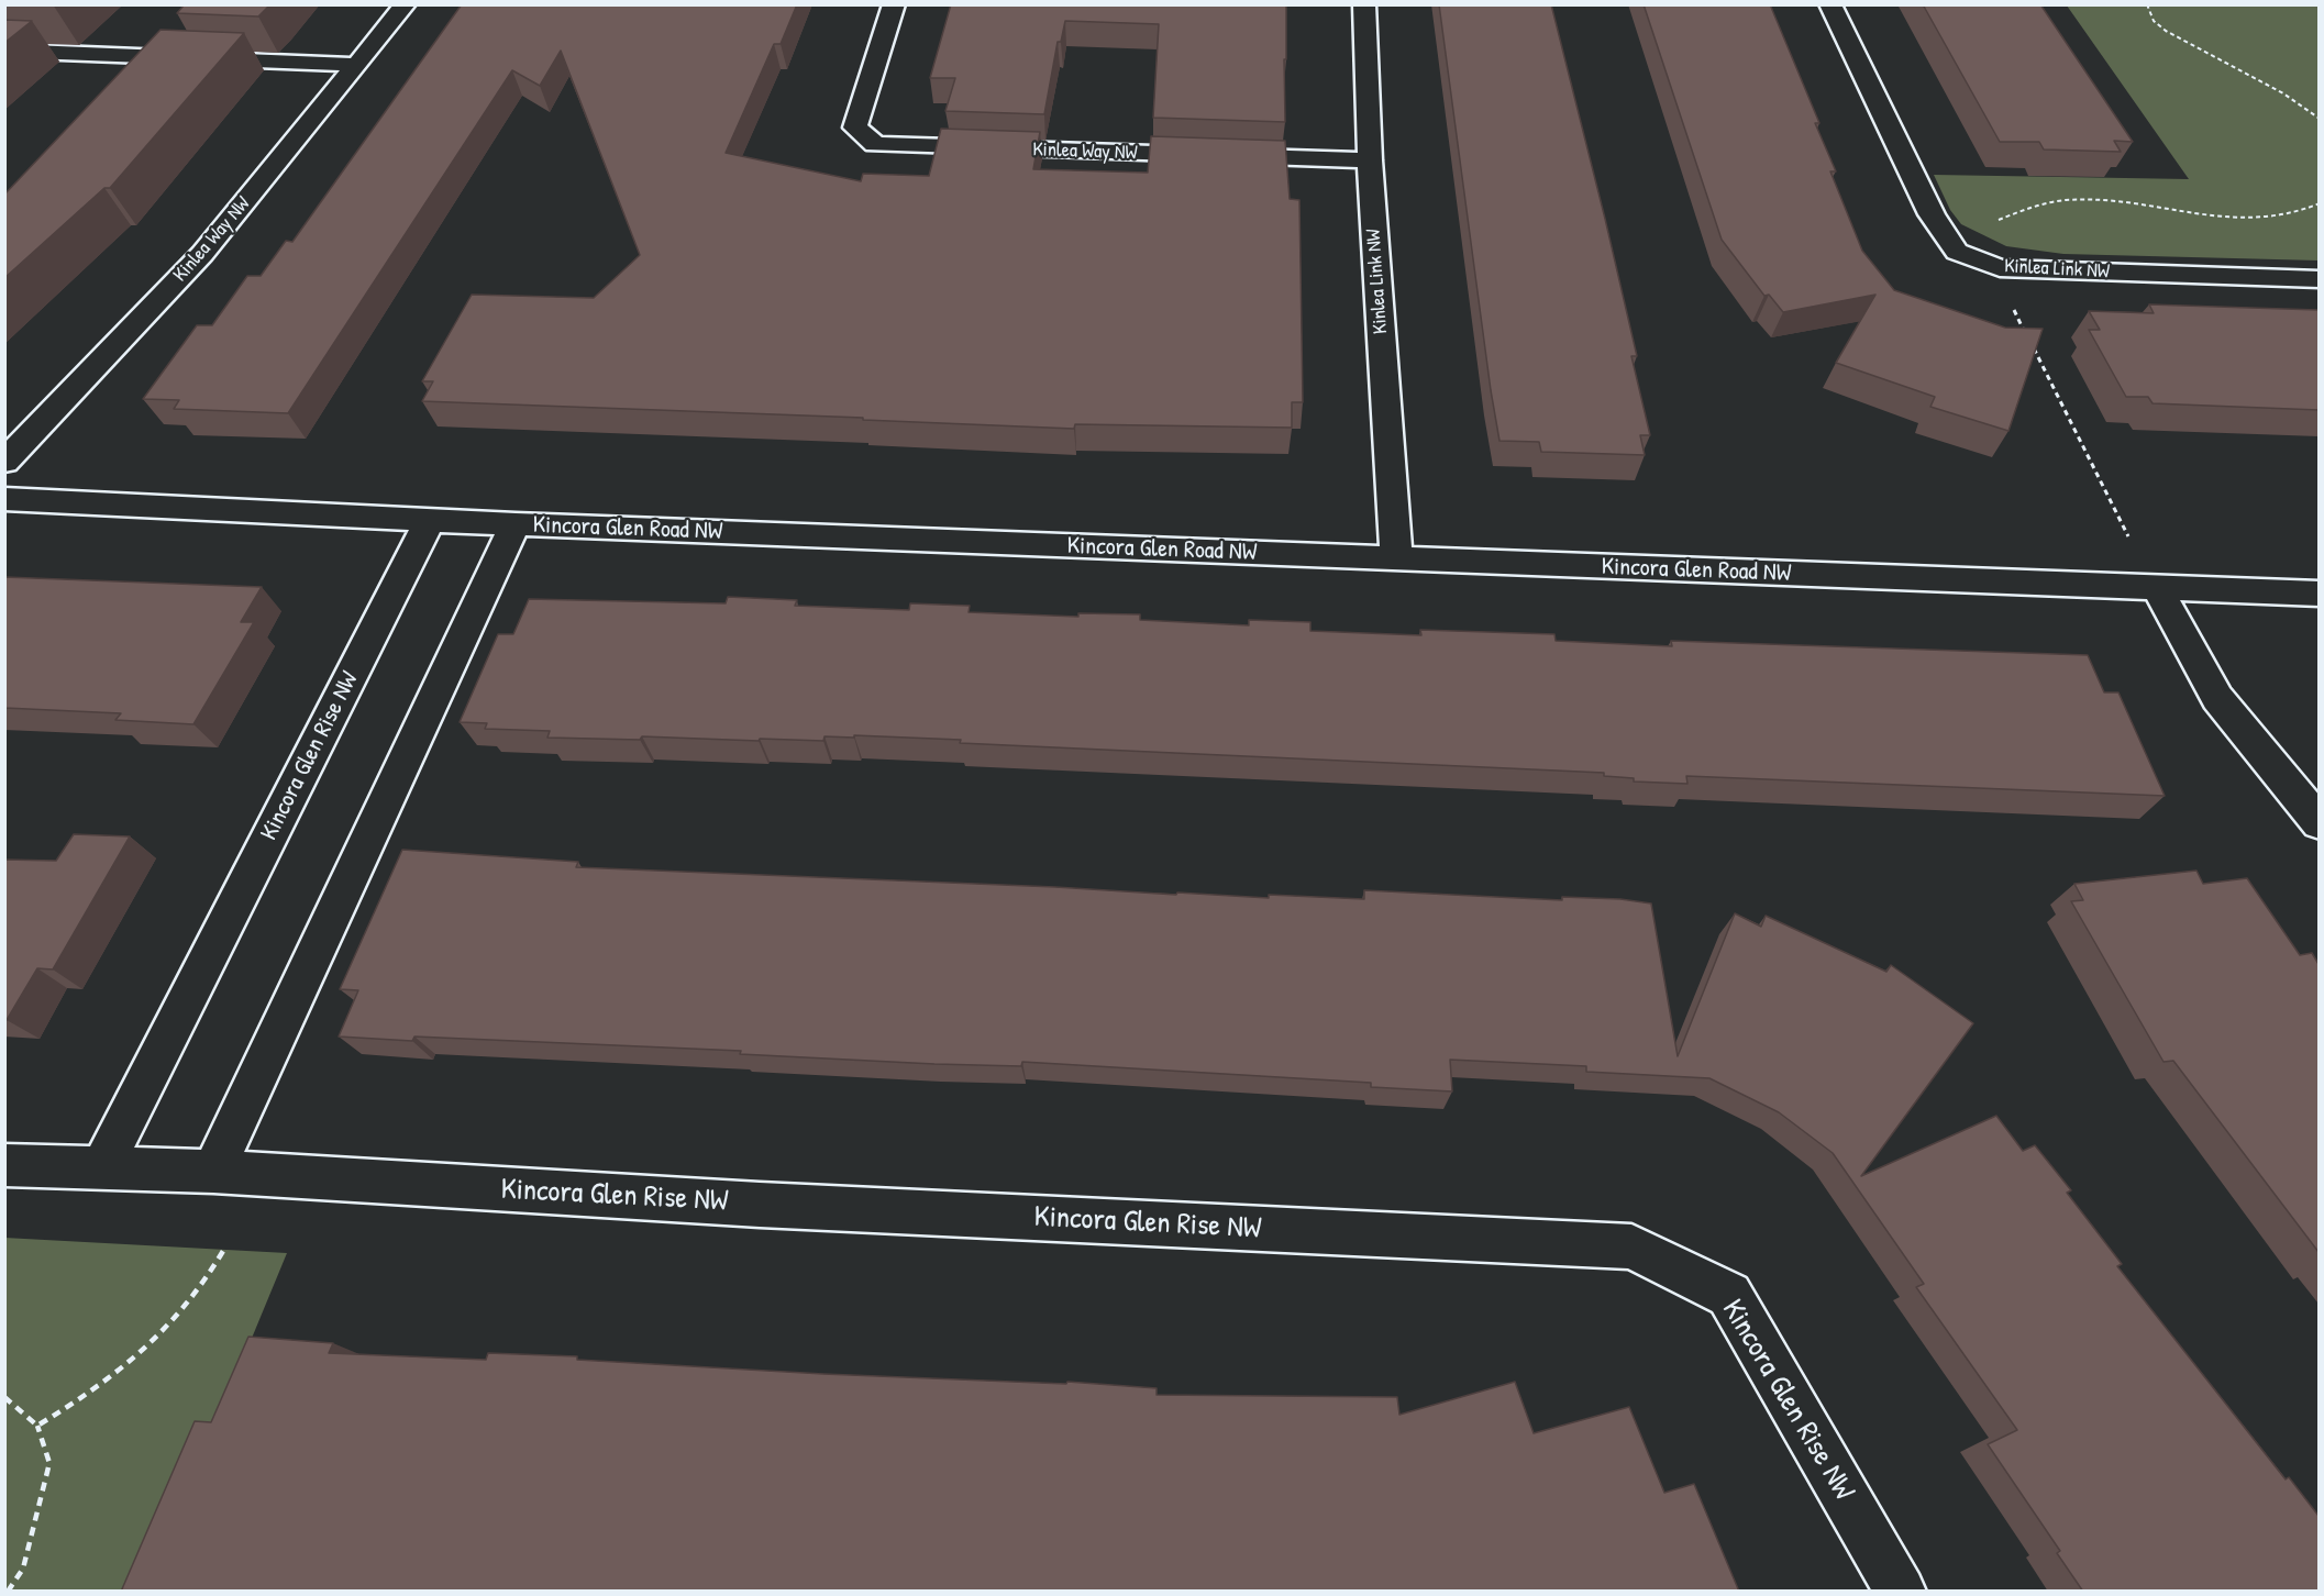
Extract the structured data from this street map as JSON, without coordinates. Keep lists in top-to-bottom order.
{
  "streets": {
    "street": [
      "Kinlea Way NW",
      "Kinlea Link NW",
      "Kincora Glen Road NW",
      "Kincora Glen Rise NW"
    ]
  },
  "crossings": [
    ["Kinlea Way NW", "Kinlea Link NW"],
    ["Kinlea Link NW", "Kincora Glen Road NW"],
    ["Kincora Glen Road NW", "Kincora Glen Rise NW"]
  ]
}
